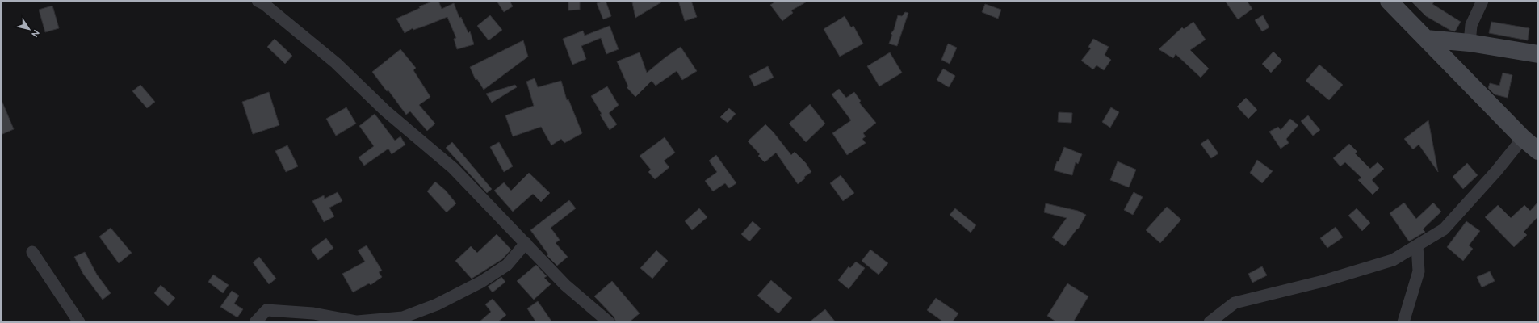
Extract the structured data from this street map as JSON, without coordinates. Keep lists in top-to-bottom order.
{
  "north": "bottom right"
}
